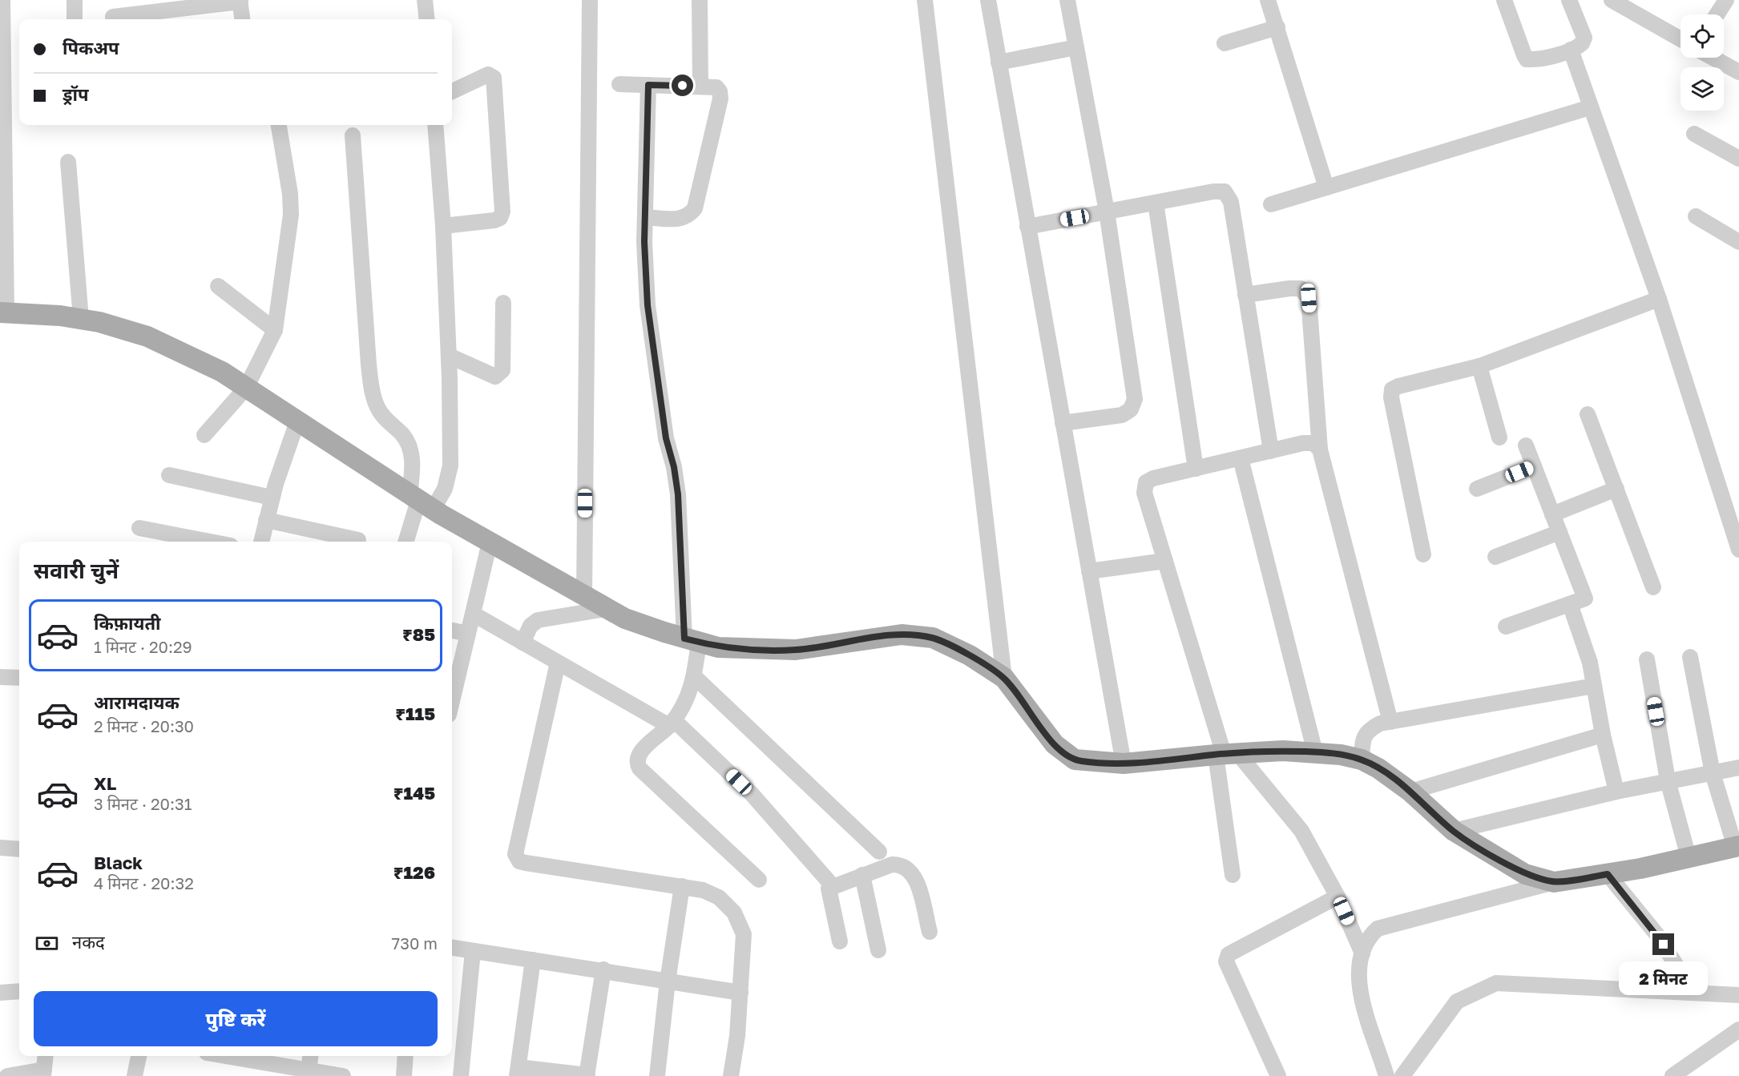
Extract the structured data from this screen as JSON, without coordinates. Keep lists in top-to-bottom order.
{
  "page": {
    "banner": ["पिकअप", "ड्रॉप"],
    "heading": "सवारी चुनें",
    "list": [
      {
        "name": "किफ़ायती",
        "note": "1 मिनट · 20:29",
        "value": "₹85"
      },
      {
        "name": "आरामदायक",
        "note": "2 मिनट · 20:30",
        "value": "₹115"
      },
      {
        "name": "XL",
        "note": "3 मिनट · 20:31",
        "value": "₹145"
      },
      {
        "name": "Black",
        "note": "4 मिनट · 20:32",
        "value": "₹126"
      }
    ],
    "pay": ["नकद", "730 m"],
    "bubble": "2 मिनट",
    "buttons": "पुष्टि करें"
  }
}
